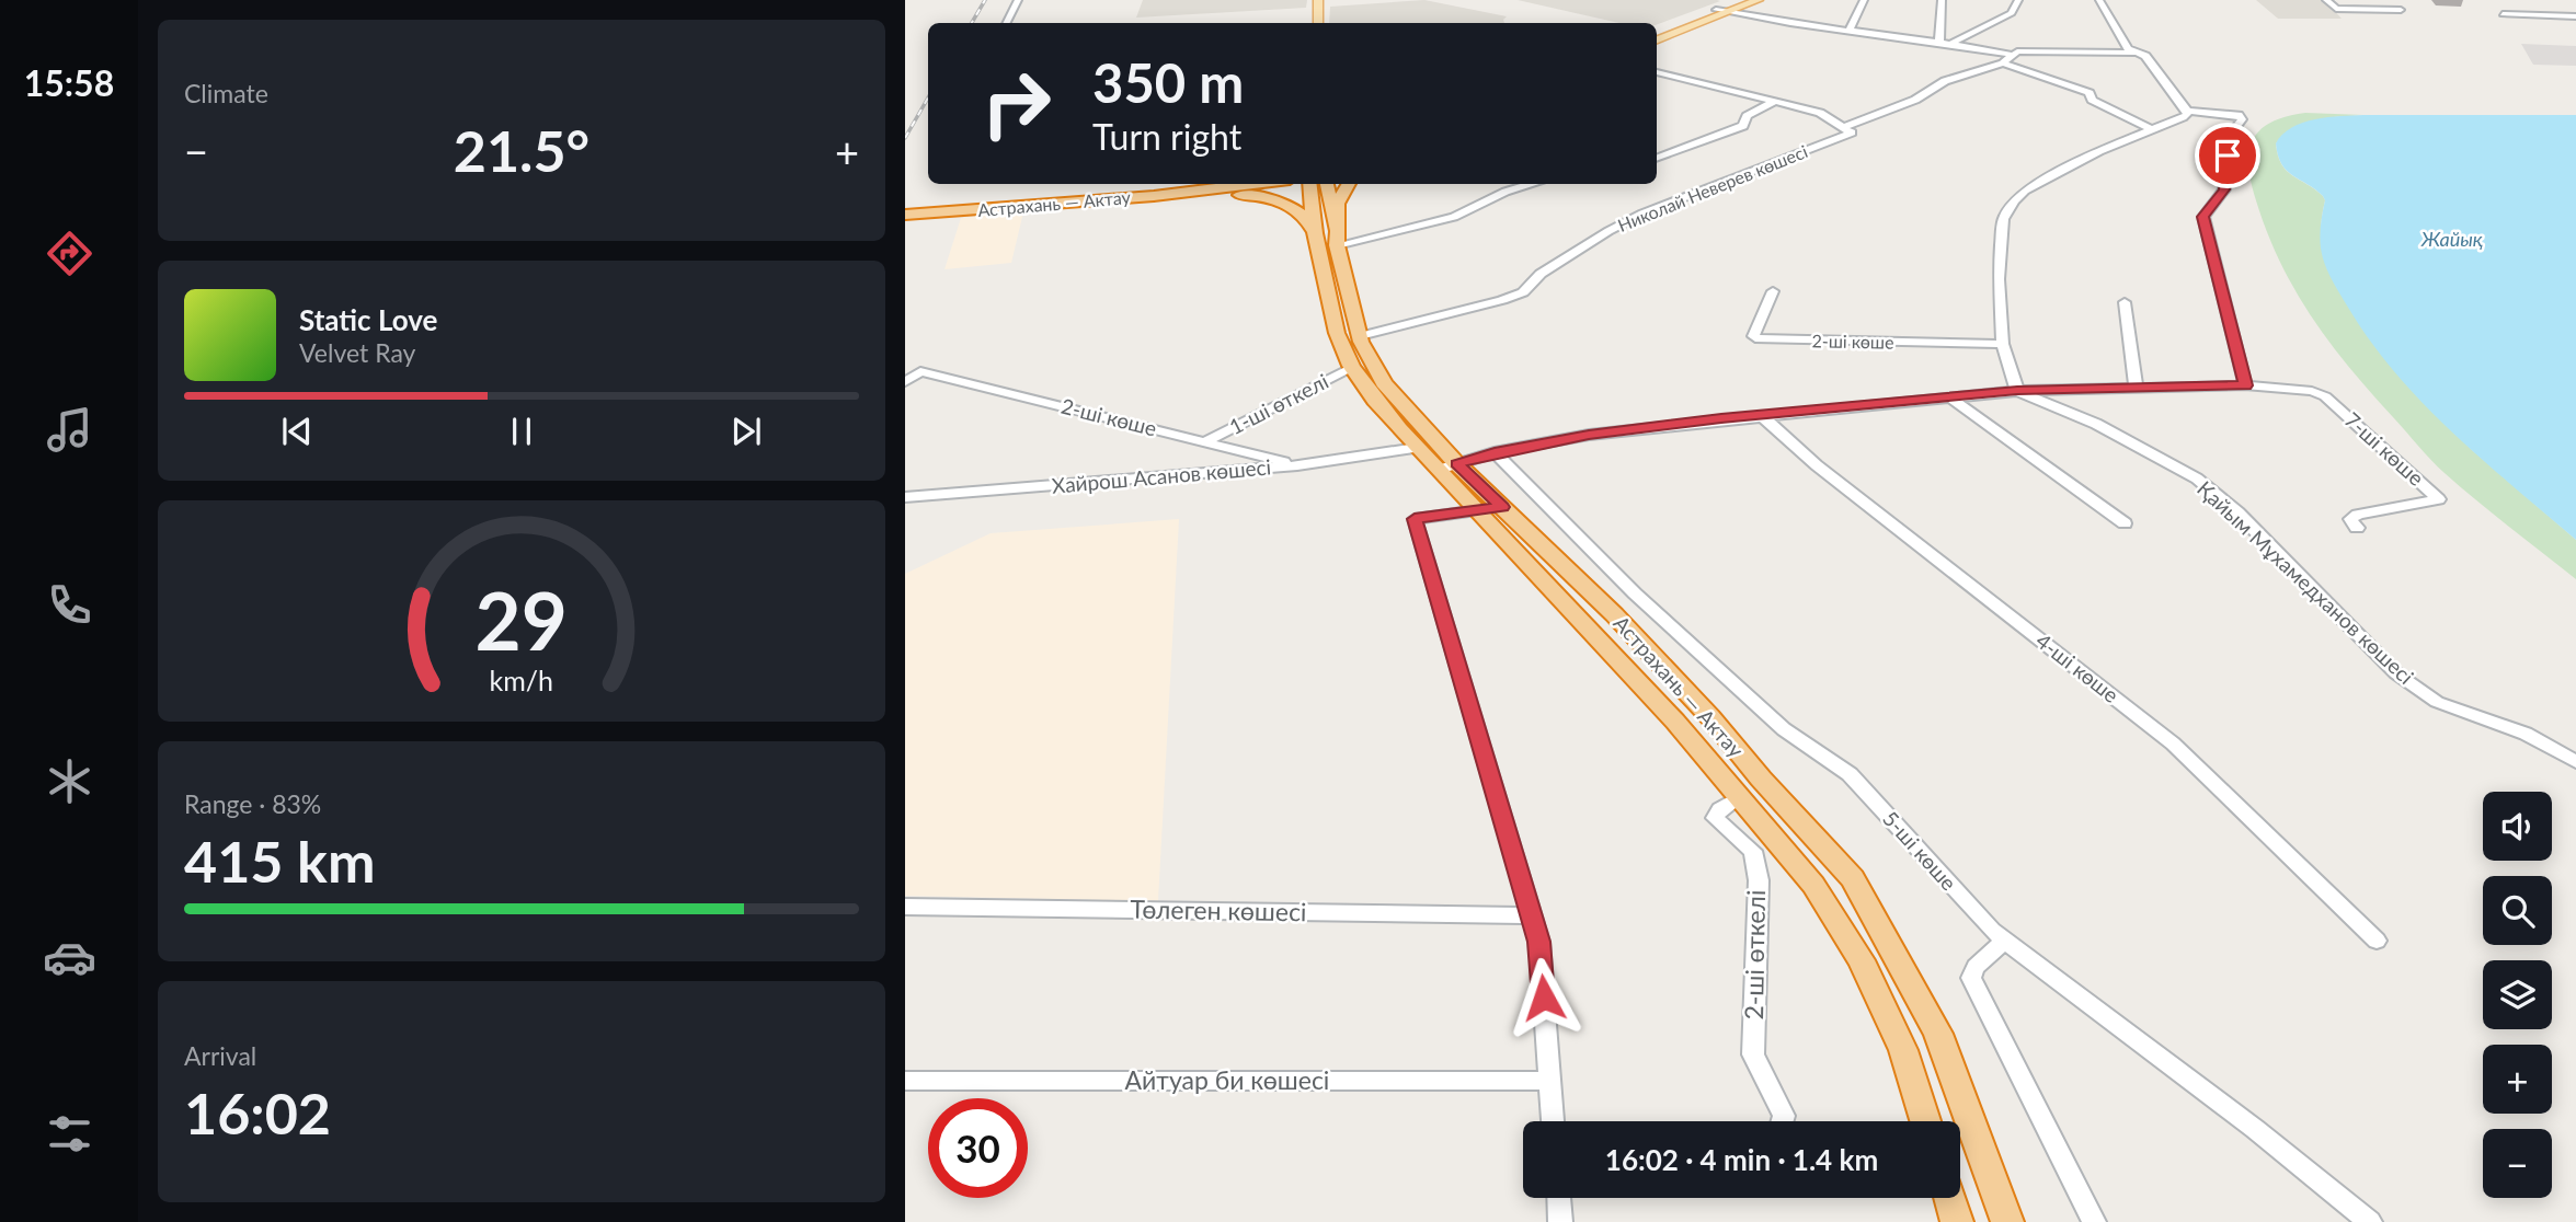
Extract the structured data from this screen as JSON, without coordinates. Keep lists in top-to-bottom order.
{
  "streets": {
    "highway": ["Астрахань — Актау"],
    "street": [
      "Николай Неверев көшесі",
      "2-ші көше",
      "1-ші өткелі",
      "7-шi көше",
      "Хайрош Асанов көшесі",
      "Қайым Мұхамедханов көшесi",
      "4-шi көше",
      "5-шi көше",
      "Төлеген көшесі",
      "2-ші өткелі",
      "Айтуар би көшесі"
    ]
  },
  "crossings": [
    ["Николай Неверев көшесі", "Астрахань — Актау"],
    ["Астрахань — Актау", "1-ші өткелі"],
    ["Астрахань — Актау", "Хайрош Асанов көшесі"],
    ["Астрахань — Актау", "2-ші өткелі"],
    ["2-ші көше", "1-ші өткелі"],
    ["2-ші көше", "Хайрош Асанов көшесі"]
  ],
  "water": ["Жайық"],
  "page": {
    "tabs": "15:58",
    "tile": [
      "Climate",
      ["Range · 83%", "415 km"],
      ["Arrival", "16:02"]
    ],
    "turn": ["350 m", "Turn right"],
    "heat": ["−", "21.5°", "+"],
    "song": ["Static Love", "Velvet Ray"],
    "map_buttons": ["+", "−"],
    "limit": "30",
    "trip": "16:02 · 4 min · 1.4 km",
    "gauge": ["29", "km/h"]
  }
}
